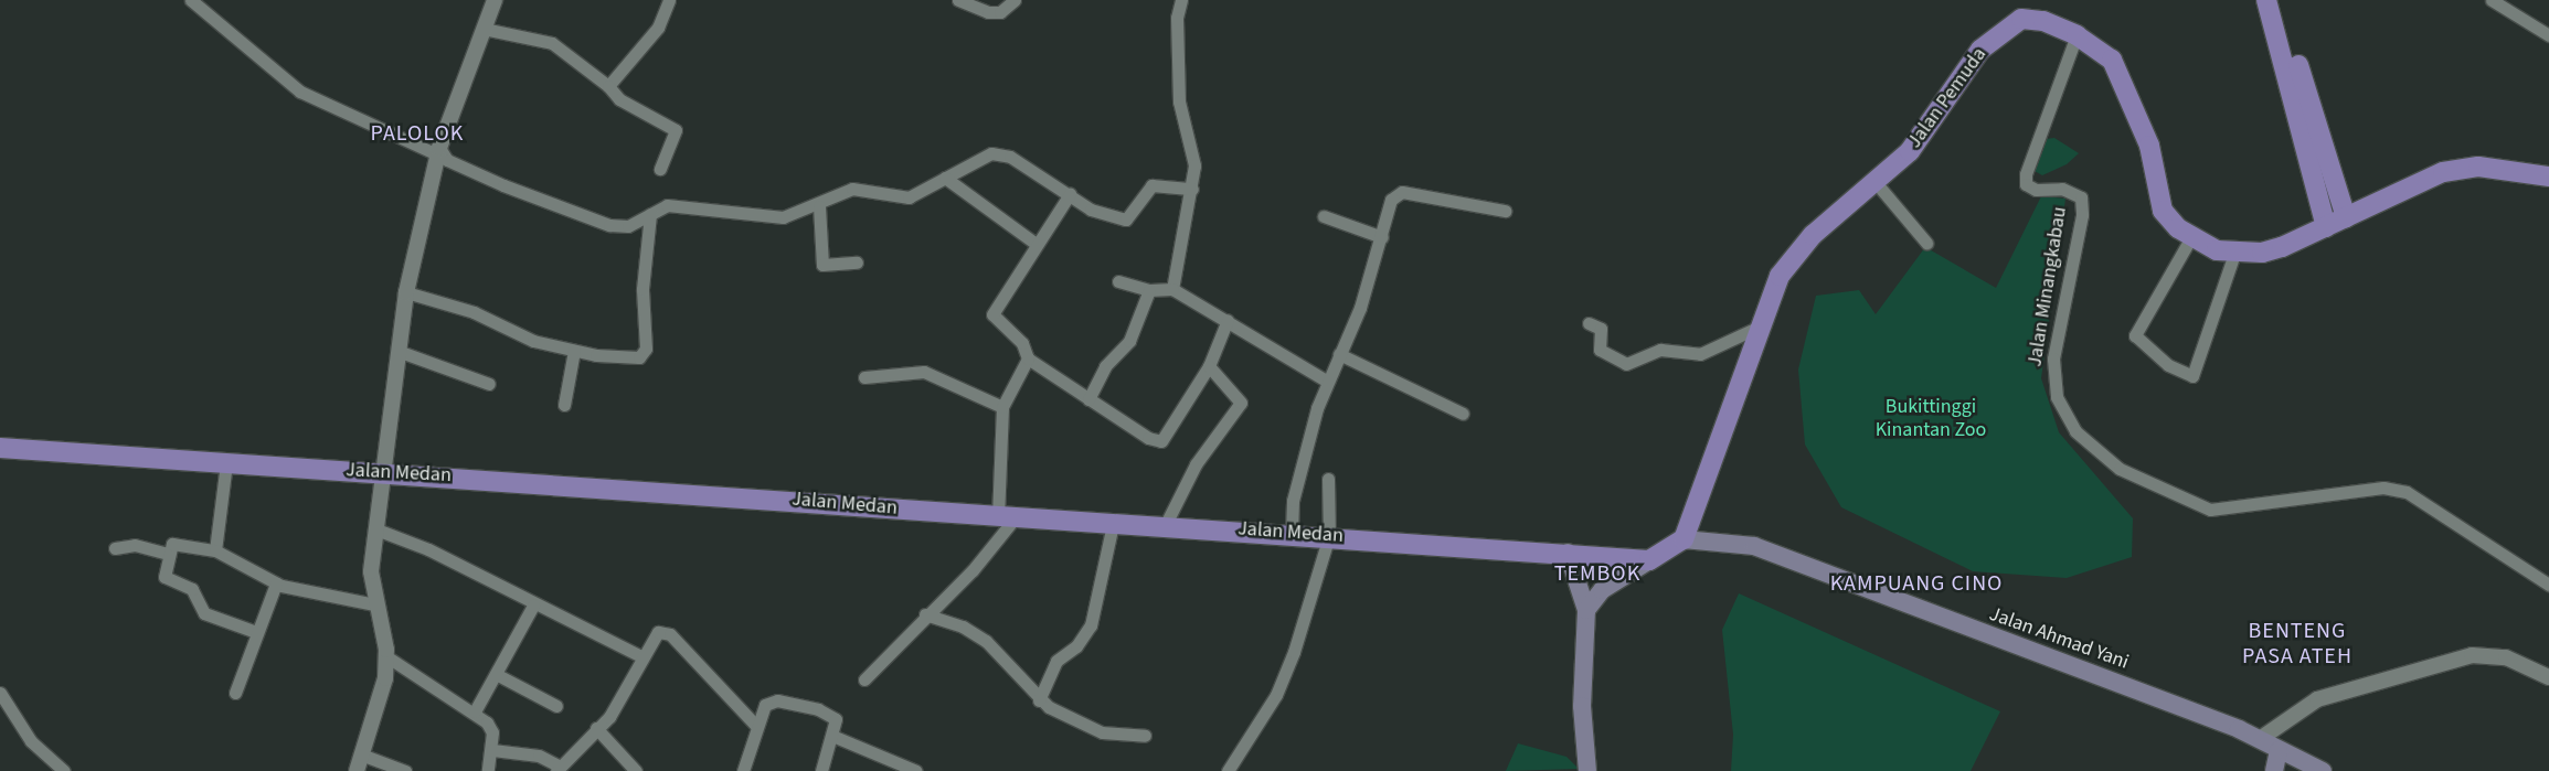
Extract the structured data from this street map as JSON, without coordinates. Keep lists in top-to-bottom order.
{
  "streets": {
    "main road": ["Jalan Pemuda", "Jalan Medan", "Jalan Ahmad Yani"],
    "street": ["Jalan Minangkabau"]
  },
  "crossings": [
    ["Jalan Pemuda", "Jalan Minangkabau"],
    ["Jalan Pemuda", "Jalan Ahmad Yani"]
  ],
  "districts": [
    "PALOLOK",
    "TEMBOK",
    "KAMPUANG CINO",
    "BENTENG PASA ATEH"
  ],
  "parks": ["Bukittinggi Kinantan Zoo"]
}
